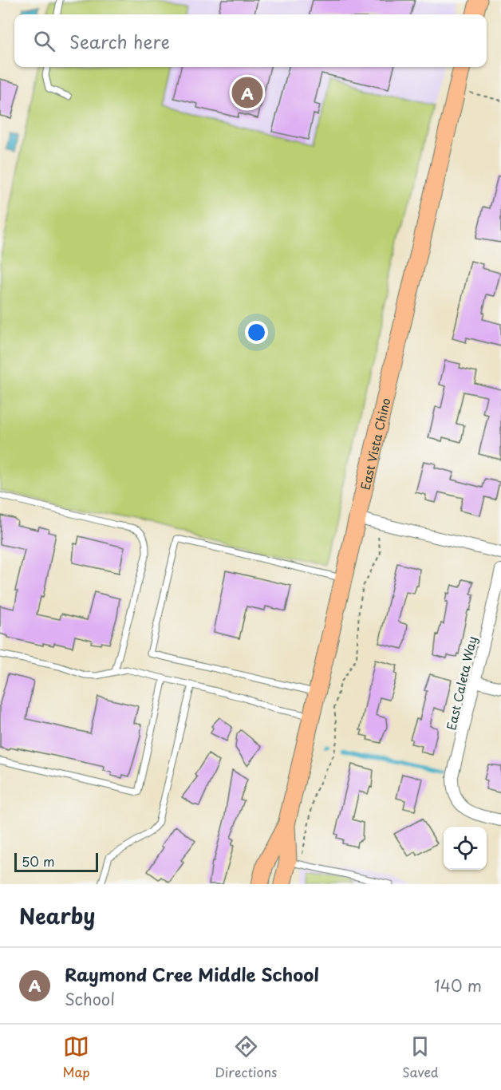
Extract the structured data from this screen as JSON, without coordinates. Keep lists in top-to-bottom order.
{
  "streets": {
    "main road": ["East Vista Chino"],
    "street": ["East Caleta Way"]
  },
  "scale_bar": "50 m",
  "page": {
    "search": "Search here",
    "pins": "A",
    "scale": "50 m",
    "heading": "Nearby",
    "list": [
      {
        "mark": "A",
        "name": "Raymond Cree Middle School",
        "note": "School",
        "value": "140 m"
      }
    ],
    "nav": ["Map", "Directions", "Saved"]
  }
}
